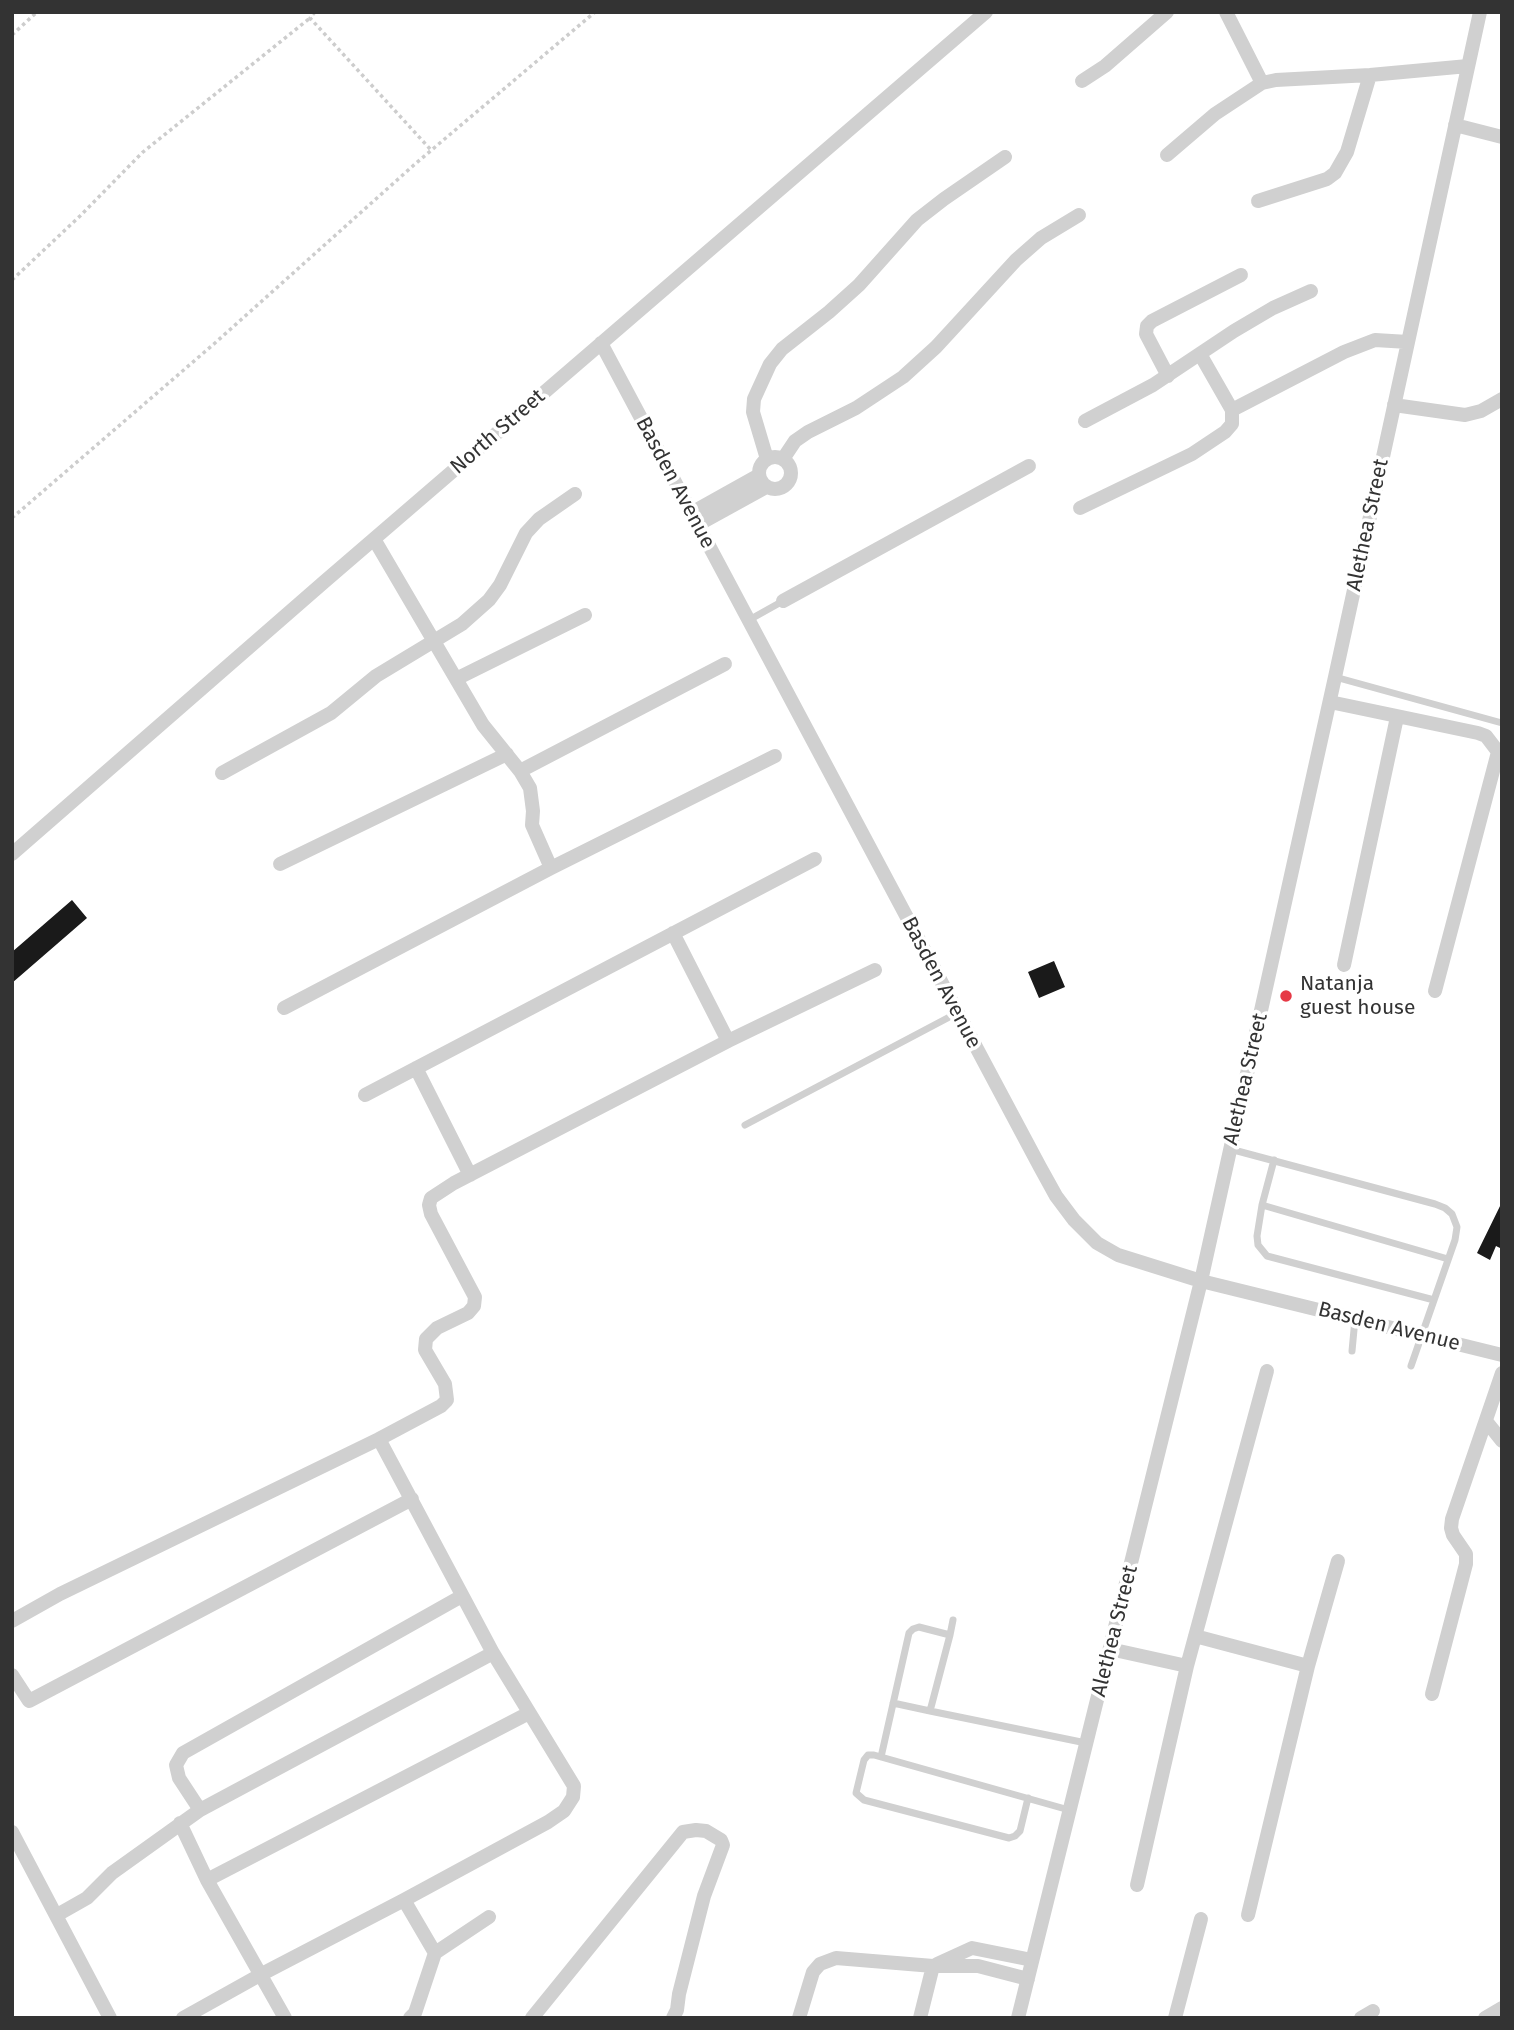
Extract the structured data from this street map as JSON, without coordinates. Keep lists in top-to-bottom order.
{
  "streets": {
    "street": ["North Street", "Basden Avenue", "Alethea Street"]
  },
  "crossings": [
    ["North Street", "Basden Avenue"],
    ["Basden Avenue", "Alethea Street"]
  ],
  "places": ["Natanja guest house"]
}
